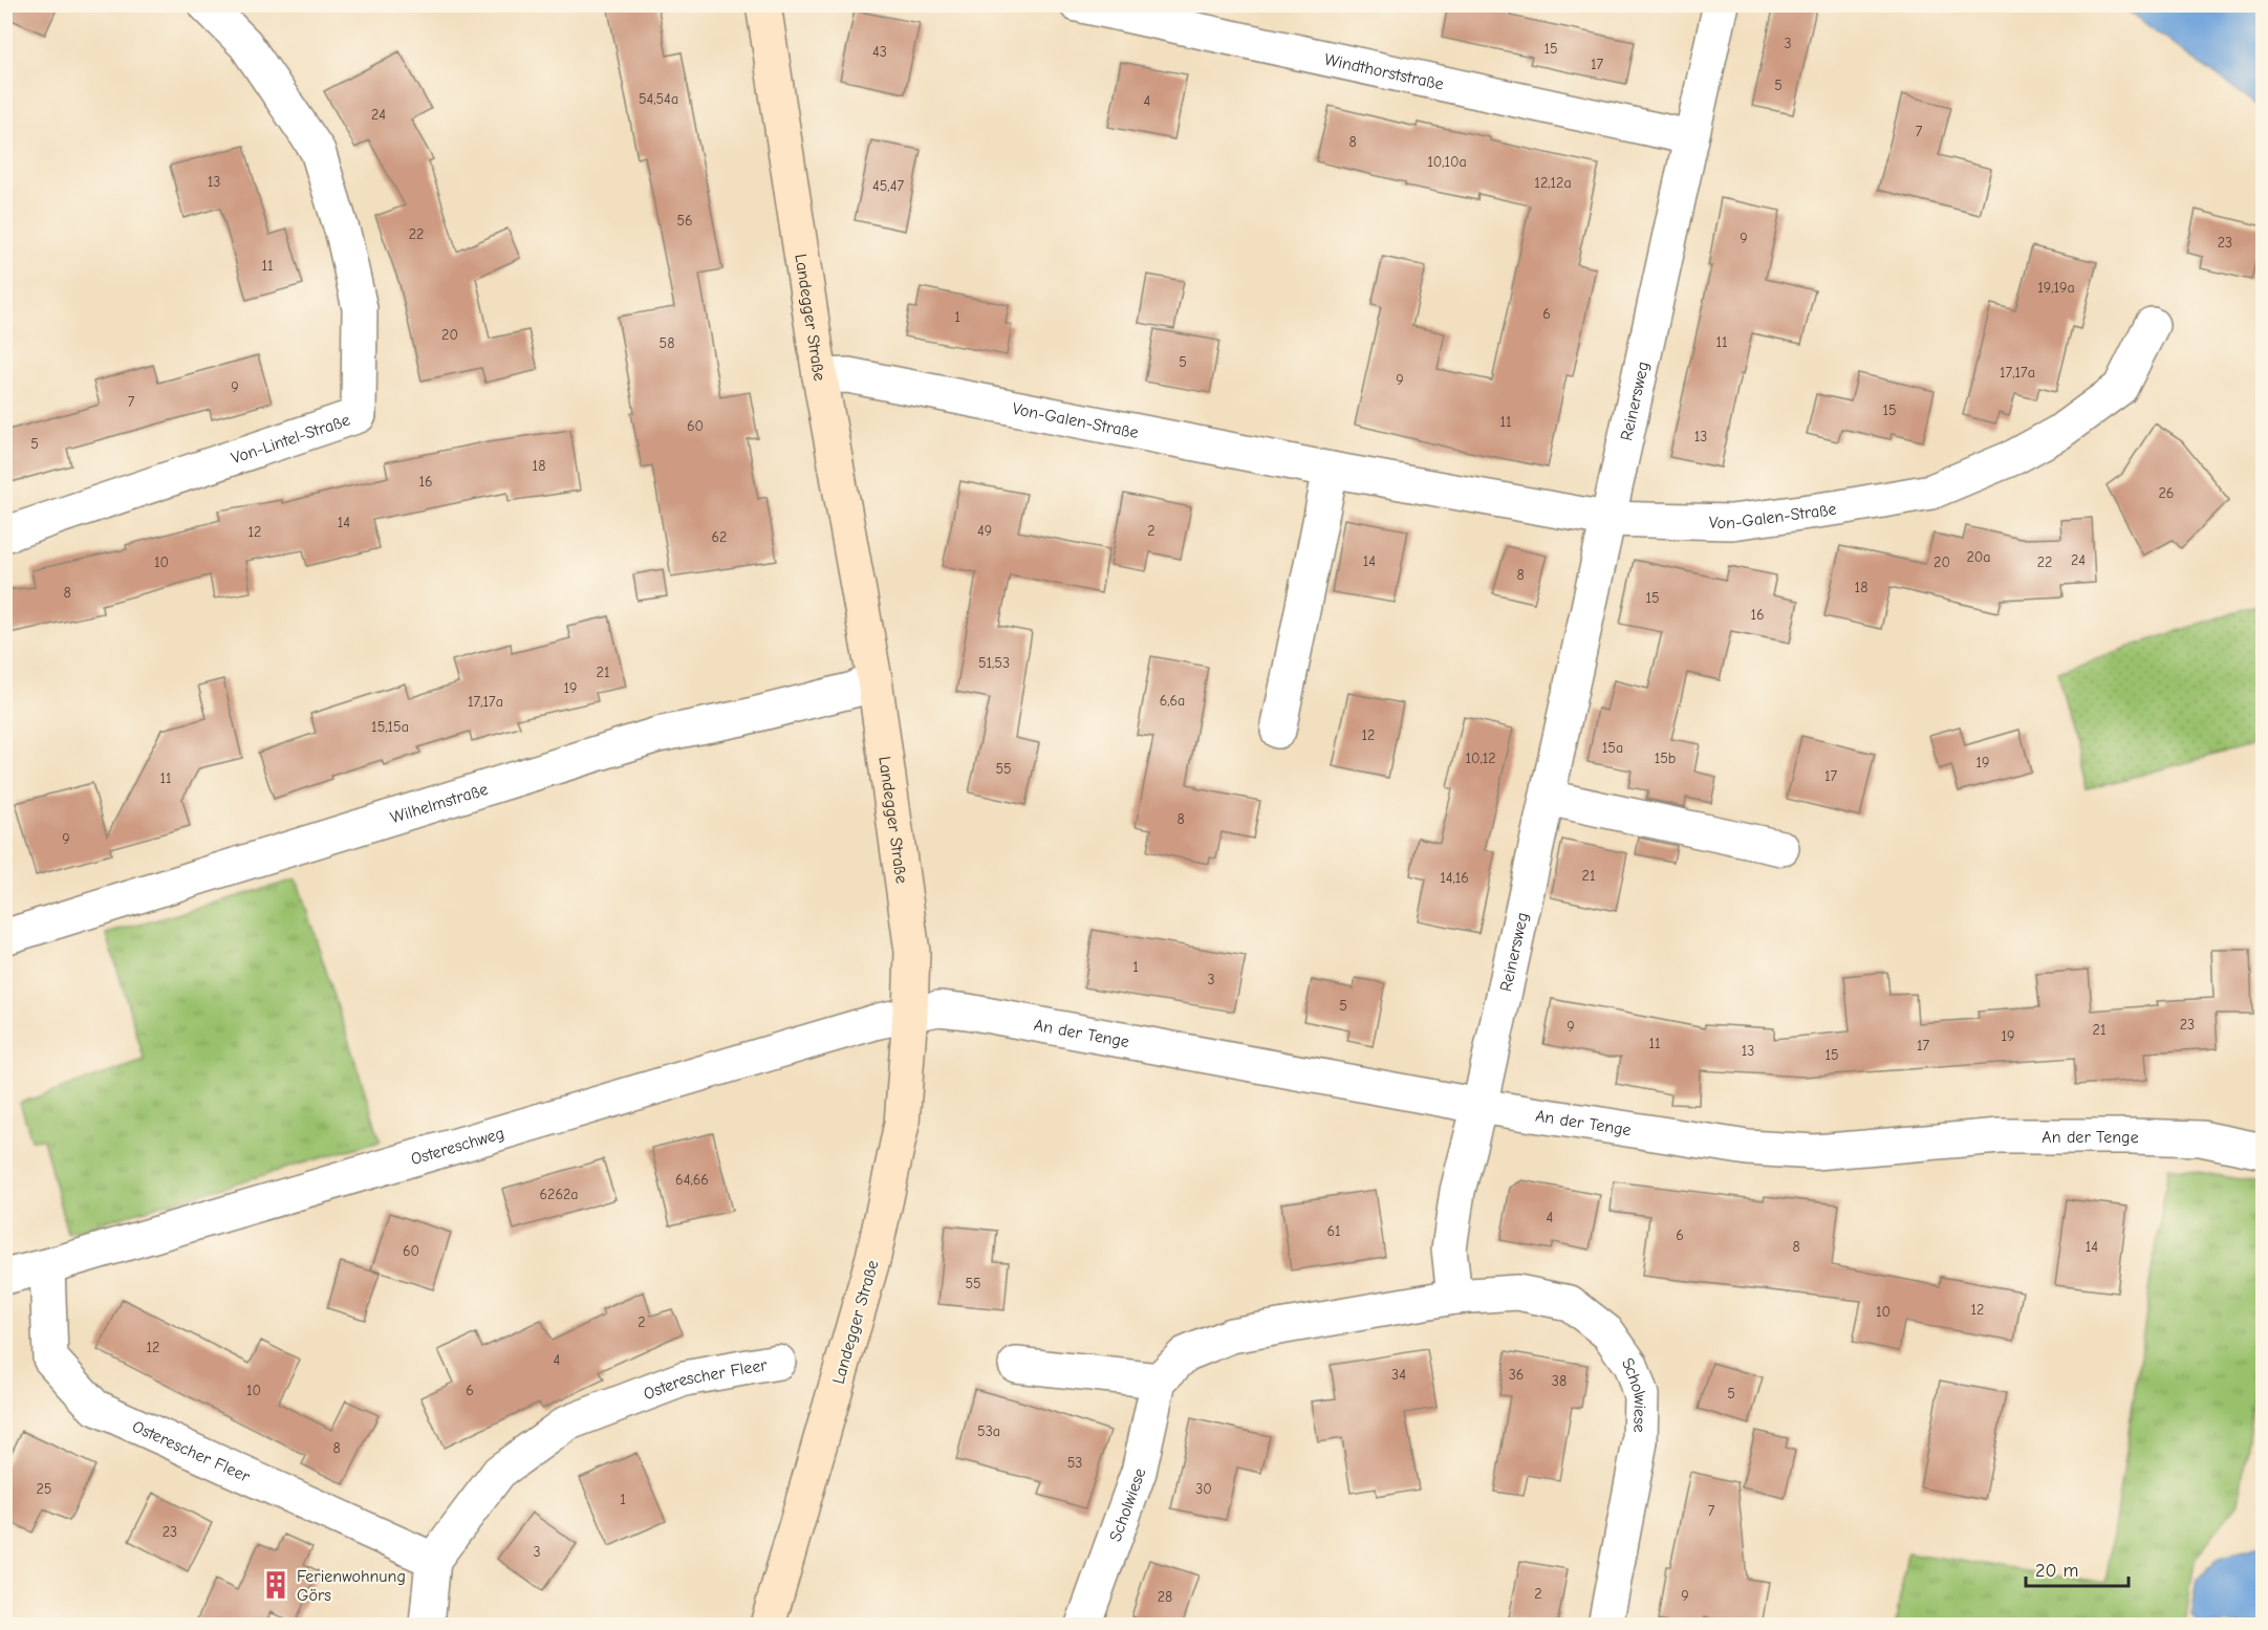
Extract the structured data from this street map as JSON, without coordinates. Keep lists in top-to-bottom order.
{
  "streets": {
    "main road": ["Landegger Straße"],
    "street": [
      "Windthorststraße",
      "Reinersweg",
      "Von-Galen-Straße",
      "Von-Lintel-Straße",
      "Wilhelmstraße",
      "An der Tenge",
      "Ostereschweg",
      "Osterescher Fleer",
      "Scholwiese"
    ]
  },
  "crossings": [
    ["Windthorststraße", "Reinersweg"],
    ["Landegger Straße", "Von-Galen-Straße"],
    ["Landegger Straße", "Wilhelmstraße"],
    ["Landegger Straße", "An der Tenge"],
    ["Landegger Straße", "Ostereschweg"],
    ["Reinersweg", "Von-Galen-Straße"],
    ["Reinersweg", "An der Tenge"],
    ["An der Tenge", "Ostereschweg"],
    ["Ostereschweg", "Osterescher Fleer"]
  ],
  "places": {
    "building": ["Ferienwohnung Görs"]
  },
  "house_numbers": [
    "3",
    "15",
    "43",
    "17",
    "5",
    "54,54a",
    "4",
    "24",
    "7",
    "8",
    "10,10a",
    "13",
    "12,12a",
    "45,47",
    "56",
    "22",
    "9",
    "23",
    "11",
    "19,19a",
    "6",
    "1",
    "20",
    "11",
    "58",
    "5",
    "17,17a",
    "9",
    "9",
    "7",
    "15",
    "11",
    "60",
    "13",
    "5",
    "18",
    "16",
    "26",
    "14",
    "49",
    "2",
    "12",
    "62",
    "20a",
    "24",
    "14",
    "10",
    "20",
    "22",
    "8",
    "18",
    "8",
    "15",
    "16",
    "51,53",
    "21",
    "19",
    "6,6a",
    "17,17a",
    "15,15a",
    "12",
    "15a",
    "10,12",
    "15b",
    "19",
    "55",
    "17",
    "11",
    "8",
    "9",
    "21",
    "14,16",
    "1",
    "3",
    "5",
    "23",
    "9",
    "21",
    "19",
    "11",
    "17",
    "13",
    "15",
    "64,66",
    "6262a",
    "4",
    "61",
    "6",
    "8",
    "14",
    "60",
    "55",
    "12",
    "10",
    "2",
    "12",
    "4",
    "34",
    "36",
    "38",
    "10",
    "6",
    "5",
    "53a",
    "8",
    "53",
    "25",
    "30",
    "1",
    "7",
    "23",
    "3",
    "2",
    "9",
    "28"
  ],
  "scale_bar": "20 m"
}
